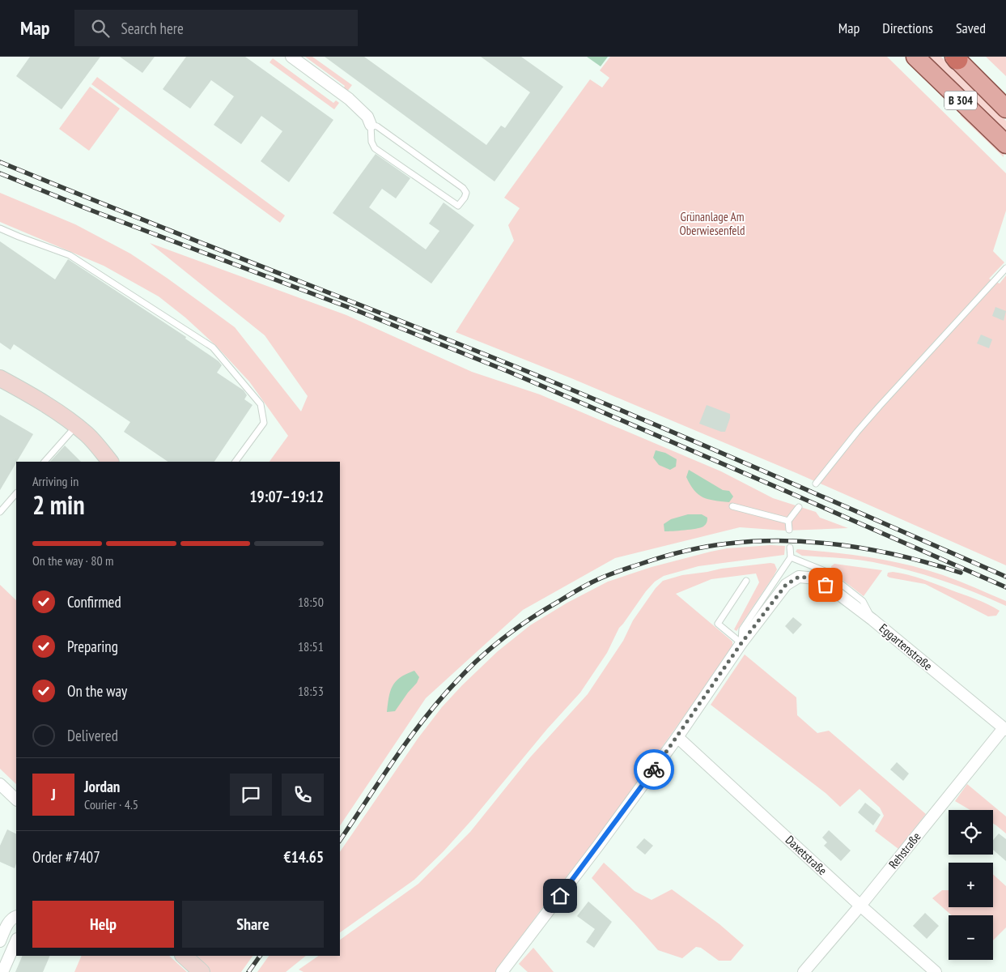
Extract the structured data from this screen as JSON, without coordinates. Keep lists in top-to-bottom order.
{
  "streets": {
    "main road": ["B 304"],
    "street": ["Eggartenstraße", "Rehstraße", "Daxetstraße"]
  },
  "crossings": [
    ["Eggartenstraße", "Rehstraße"],
    ["Rehstraße", "Daxetstraße"]
  ],
  "parks": ["Grünanlage Am Oberwiesenfeld"],
  "page": {
    "header": "Map",
    "search": "Search here",
    "nav": ["Map", "Directions", "Saved"],
    "heading": ["2 min", "Arriving in", "19:07–19:12"],
    "panel": [
      "Jordan",
      "Courier · 4.5",
      "Order #7407",
      "€14.65"
    ],
    "bar": "On the way · 80 m",
    "list": [
      ["Confirmed", "18:50"],
      ["Preparing", "18:51"],
      ["On the way", "18:53"],
      "Delivered"
    ],
    "round": "J",
    "map_buttons": ["+", "−"],
    "buttons": ["Help", "Share"]
  }
}
